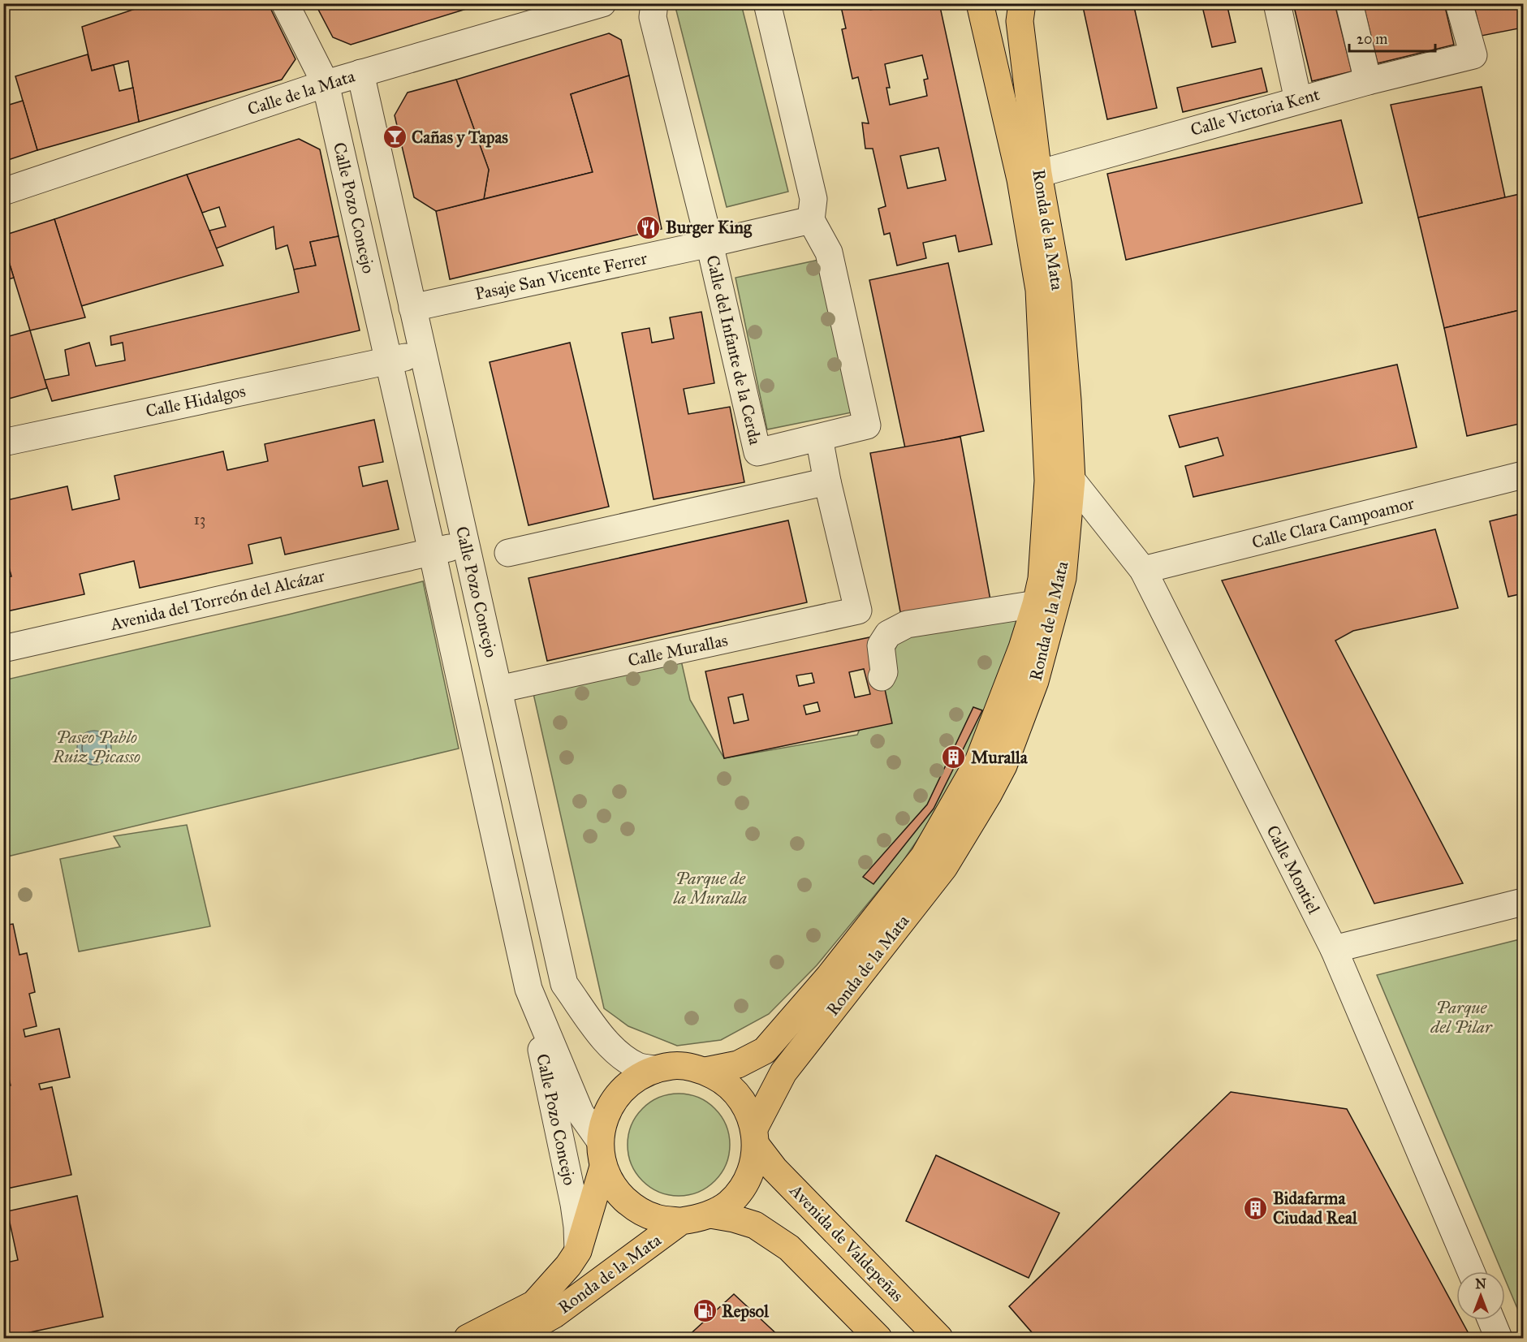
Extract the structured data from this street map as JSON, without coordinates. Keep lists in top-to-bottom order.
{
  "streets": {
    "main road": ["Ronda de la Mata", "Avenida de Valdepeñas"],
    "street": [
      "Calle de la Mata",
      "Calle Victoria Kent",
      "Calle Pozo Concejo",
      "Pasaje San Vicente Ferrer",
      "Calle del Infante de la Cerda",
      "Calle Hidalgos",
      "Calle Clara Campoamor",
      "Avenida del Torreón del Alcázar",
      "Calle Murallas",
      "Calle Montiel"
    ]
  },
  "crossings": [
    ["Calle de la Mata", "Calle Pozo Concejo"],
    ["Calle Victoria Kent", "Ronda de la Mata"],
    ["Calle Pozo Concejo", "Ronda de la Mata"],
    ["Calle Pozo Concejo", "Pasaje San Vicente Ferrer"],
    ["Calle Pozo Concejo", "Calle Hidalgos"],
    ["Calle Pozo Concejo", "Avenida del Torreón del Alcázar"],
    ["Calle Pozo Concejo", "Calle Murallas"],
    ["Calle Pozo Concejo", "Avenida de Valdepeñas"],
    ["Ronda de la Mata", "Calle Montiel"],
    ["Ronda de la Mata", "Avenida de Valdepeñas"],
    ["Pasaje San Vicente Ferrer", "Calle del Infante de la Cerda"],
    ["Calle Clara Campoamor", "Calle Montiel"]
  ],
  "parks": ["Paseo Pablo Ruiz Picasso", "Parque de la Muralla", "Parque del Pilar"],
  "places": {
    "bar": ["Cañas y Tapas"],
    "restaurant": ["Burger King"],
    "building": ["Muralla", "Bidafarma Ciudad Real"],
    "fuel station": ["Repsol"]
  },
  "house_numbers": ["13"],
  "scale_bar": "20 m",
  "north": "top"
}
